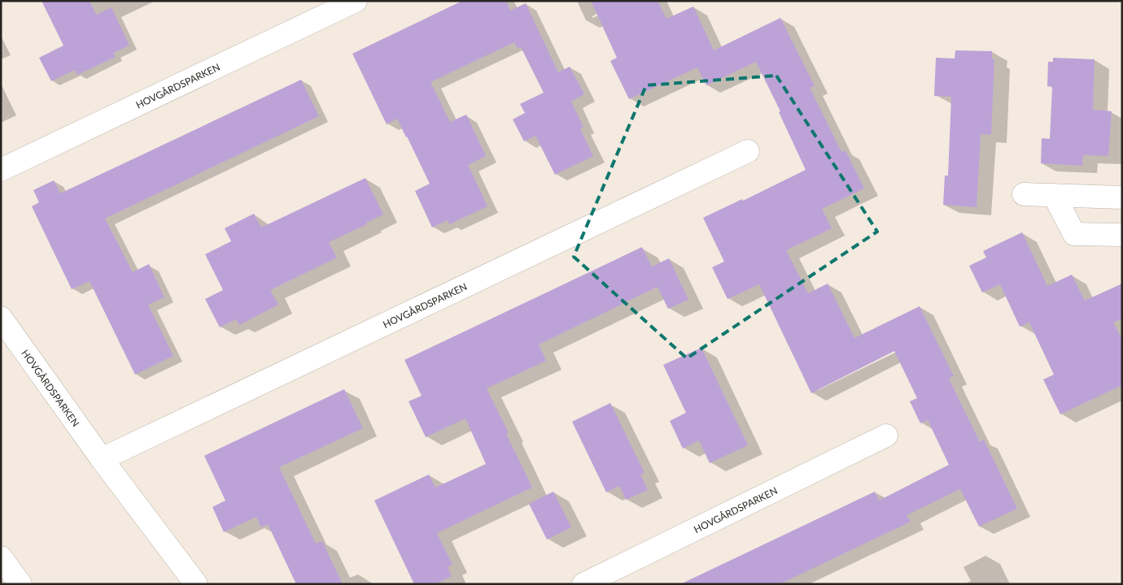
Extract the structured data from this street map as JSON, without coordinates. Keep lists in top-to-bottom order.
{
  "streets": {
    "street": ["HOVGÅRDSPARKEN"]
  }
}
